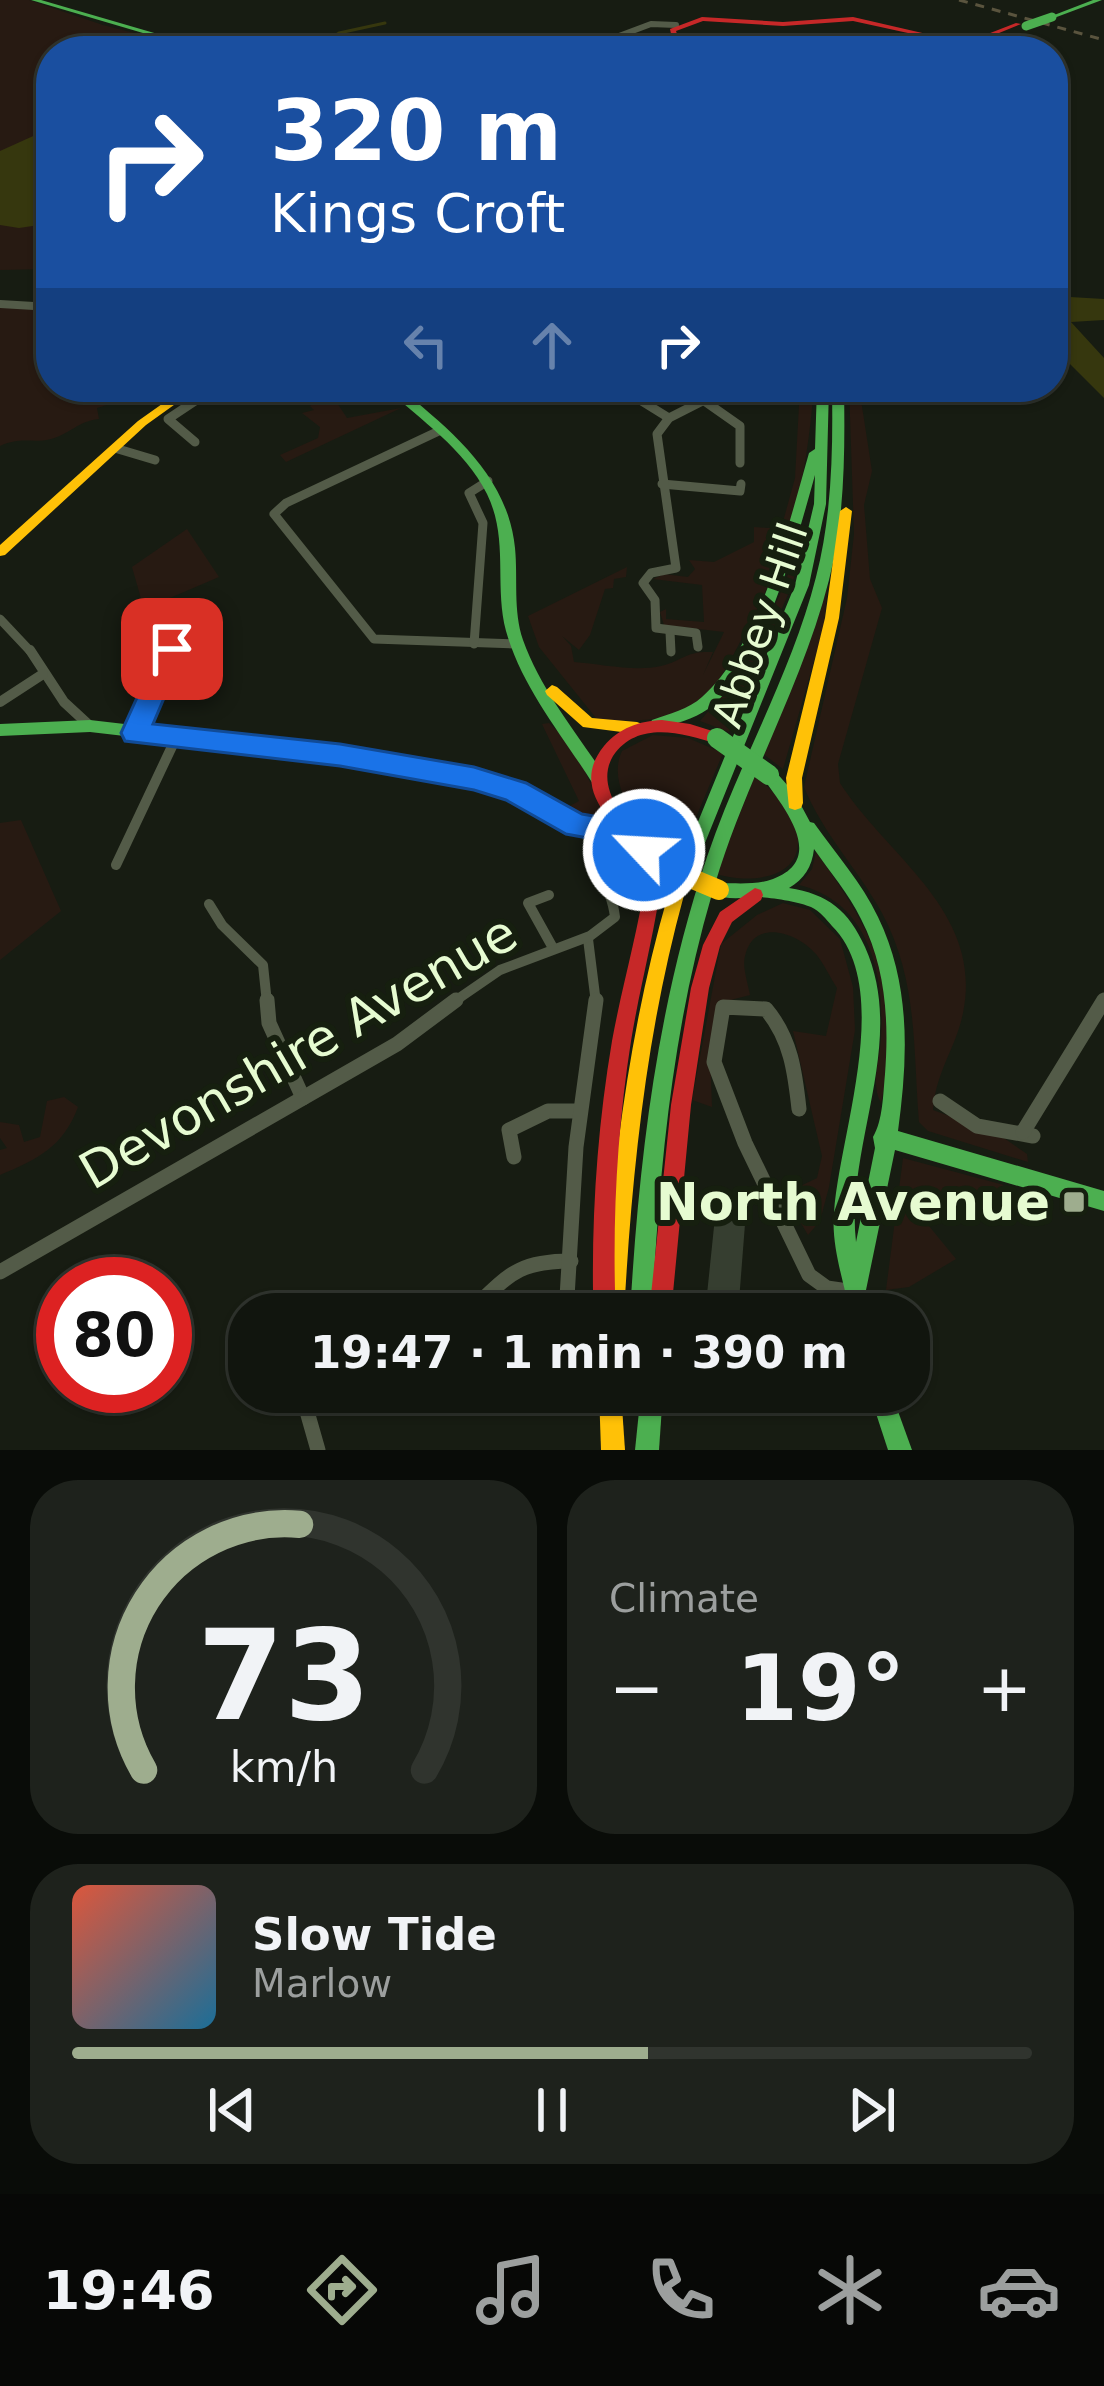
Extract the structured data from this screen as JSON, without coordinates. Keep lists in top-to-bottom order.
{
  "streets": {
    "main road": ["Abbey Hill"],
    "street": ["Devonshire Avenue"]
  },
  "places": {
    "transit": ["North Avenue"]
  },
  "page": {
    "turn": ["320 m", "Kings Croft"],
    "limit": "80",
    "trip": "19:47 · 1 min · 390 m",
    "tile": "Climate",
    "heat": ["−", "19°", "+"],
    "song": ["Slow Tide", "Marlow"],
    "tabs": "19:46",
    "gauge": ["73", "km/h"]
  }
}
